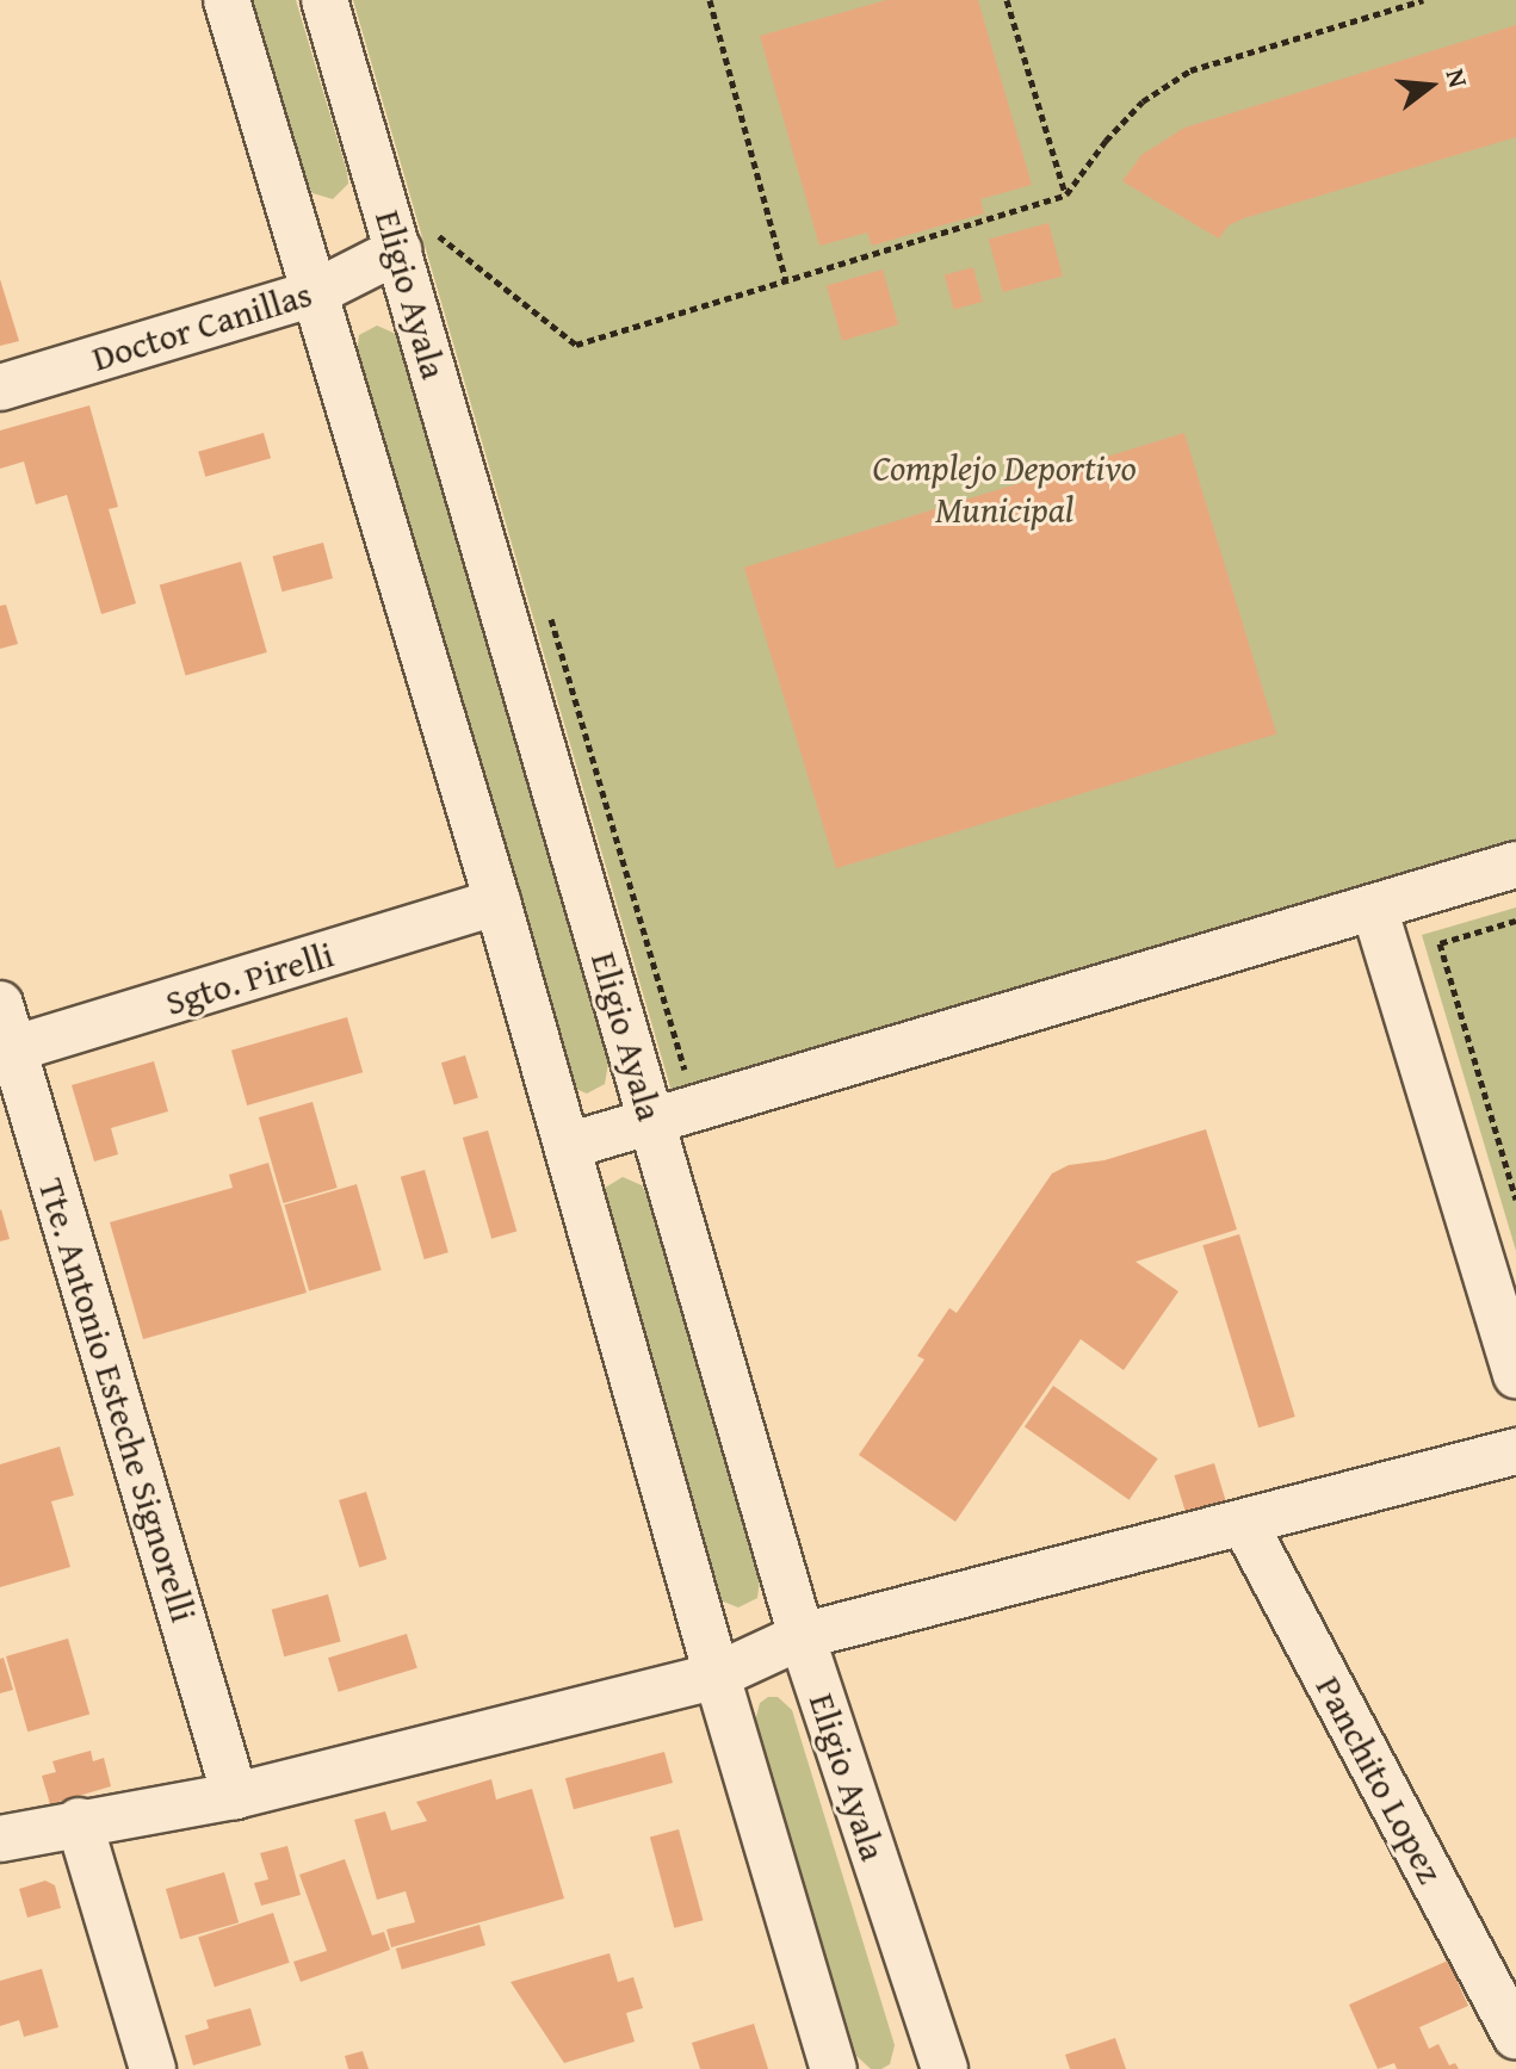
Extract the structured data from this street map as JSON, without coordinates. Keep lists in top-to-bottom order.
{
  "streets": {
    "street": [
      "Eligio Ayala",
      "Doctor Canillas",
      "Sgto. Pirelli",
      "Tte. Antonio Esteche Signorelli",
      "Panchito Lopez"
    ]
  },
  "crossings": [
    ["Eligio Ayala", "Doctor Canillas"],
    ["Sgto. Pirelli", "Tte. Antonio Esteche Signorelli"]
  ],
  "parks": ["Complejo Deportivo Municipal"],
  "north": "right"
}
